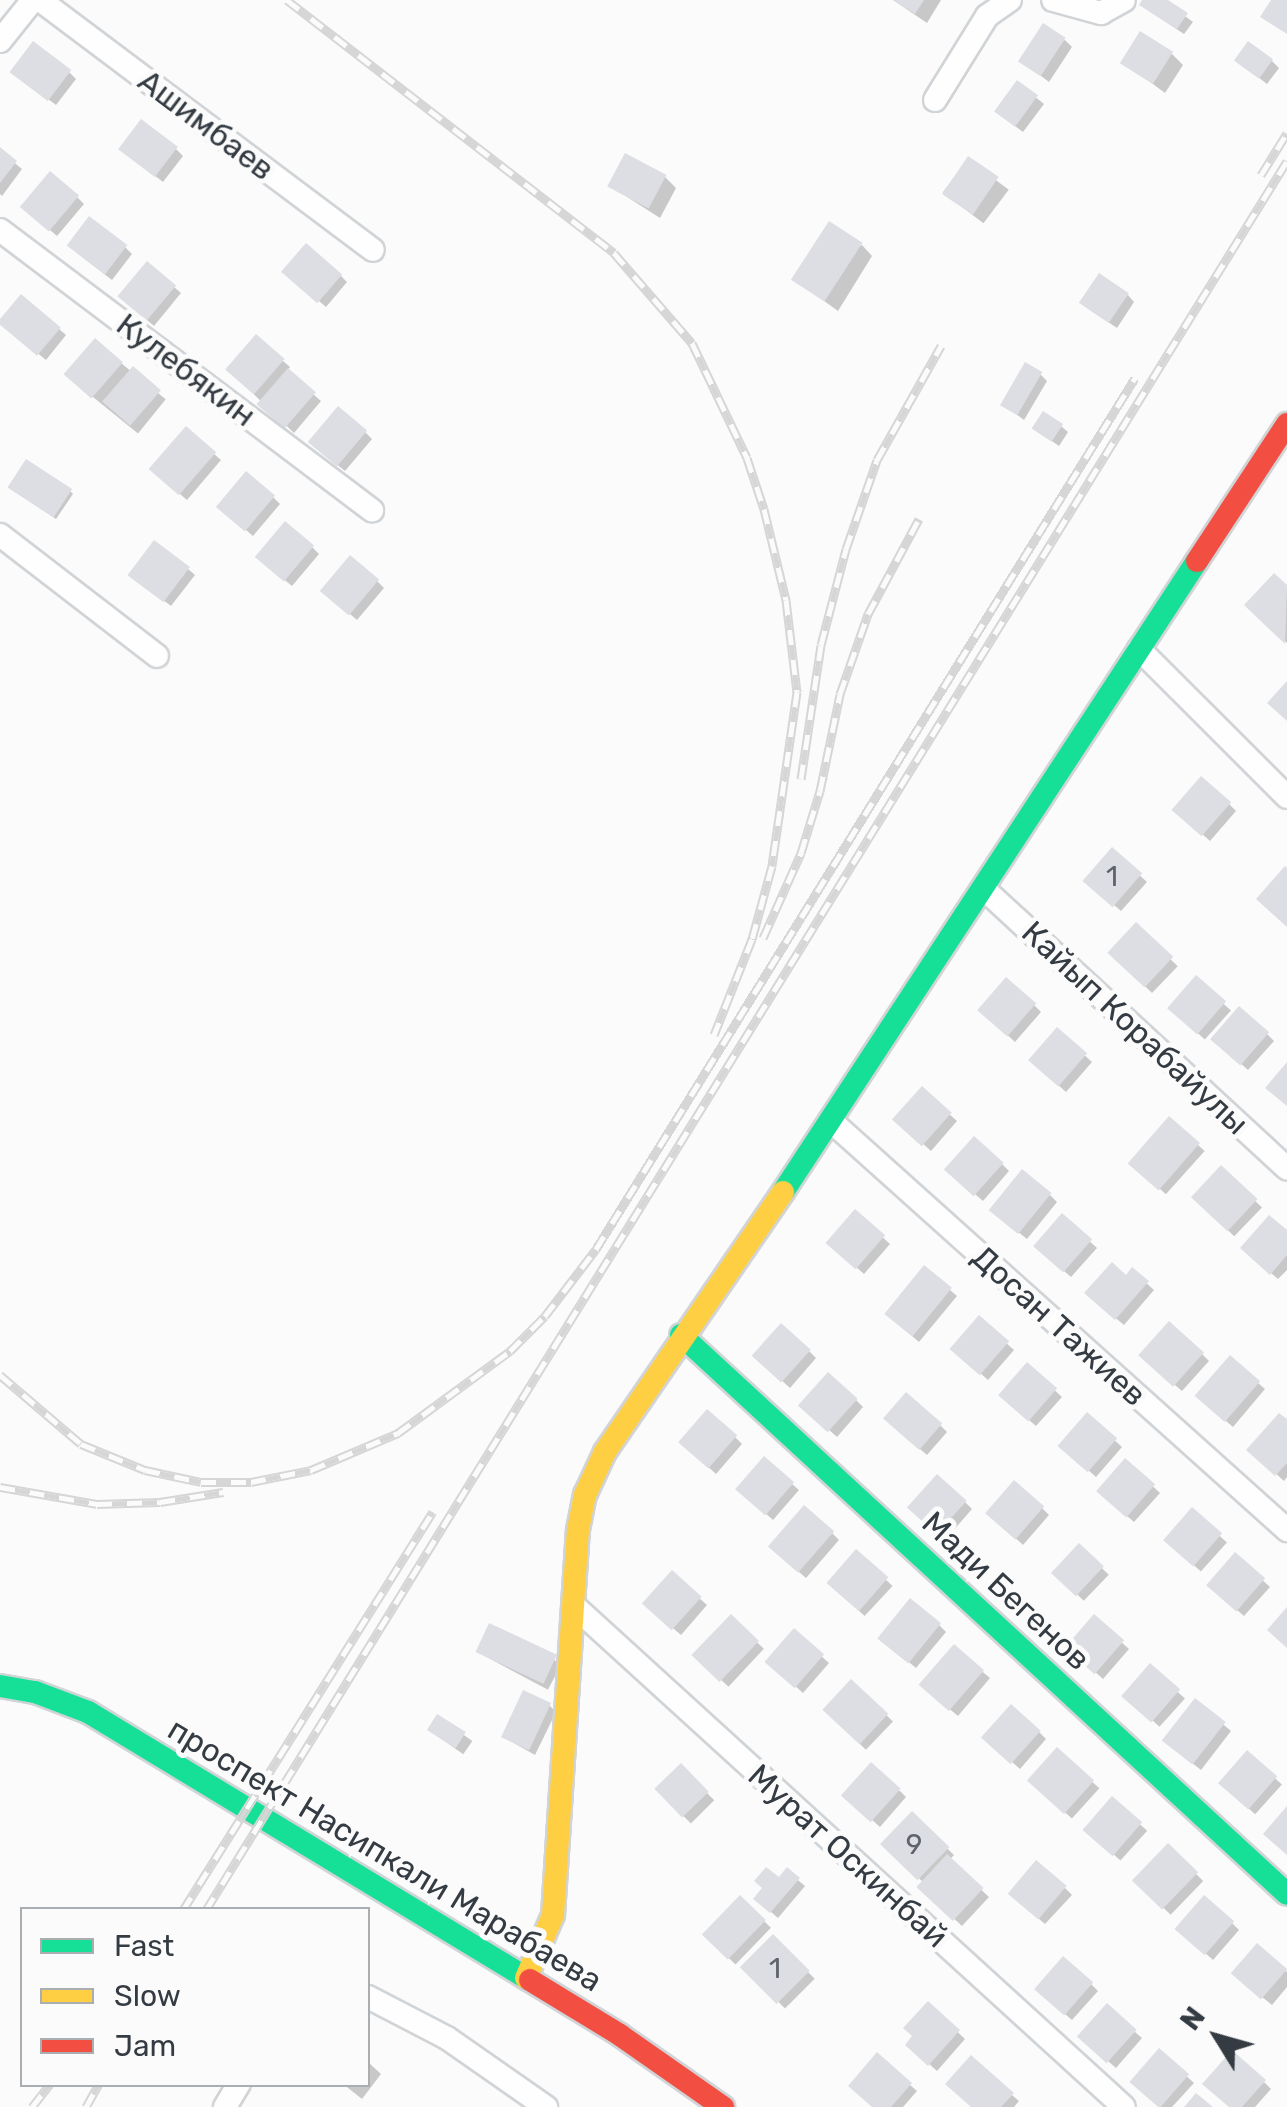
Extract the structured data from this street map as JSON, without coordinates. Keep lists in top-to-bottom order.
{
  "streets": {
    "street": [
      "Ашимбаев",
      "Кулебякин",
      "Кайып Корабайулы",
      "Досан Тажиев",
      "Мади Бегенов",
      "проспект Насипкали Марабаева",
      "Мурат Оскинбай"
    ]
  },
  "house_numbers": ["1", "9", "1"],
  "legend": ["Fast", "Slow", "Jam"],
  "north": "top left"
}
